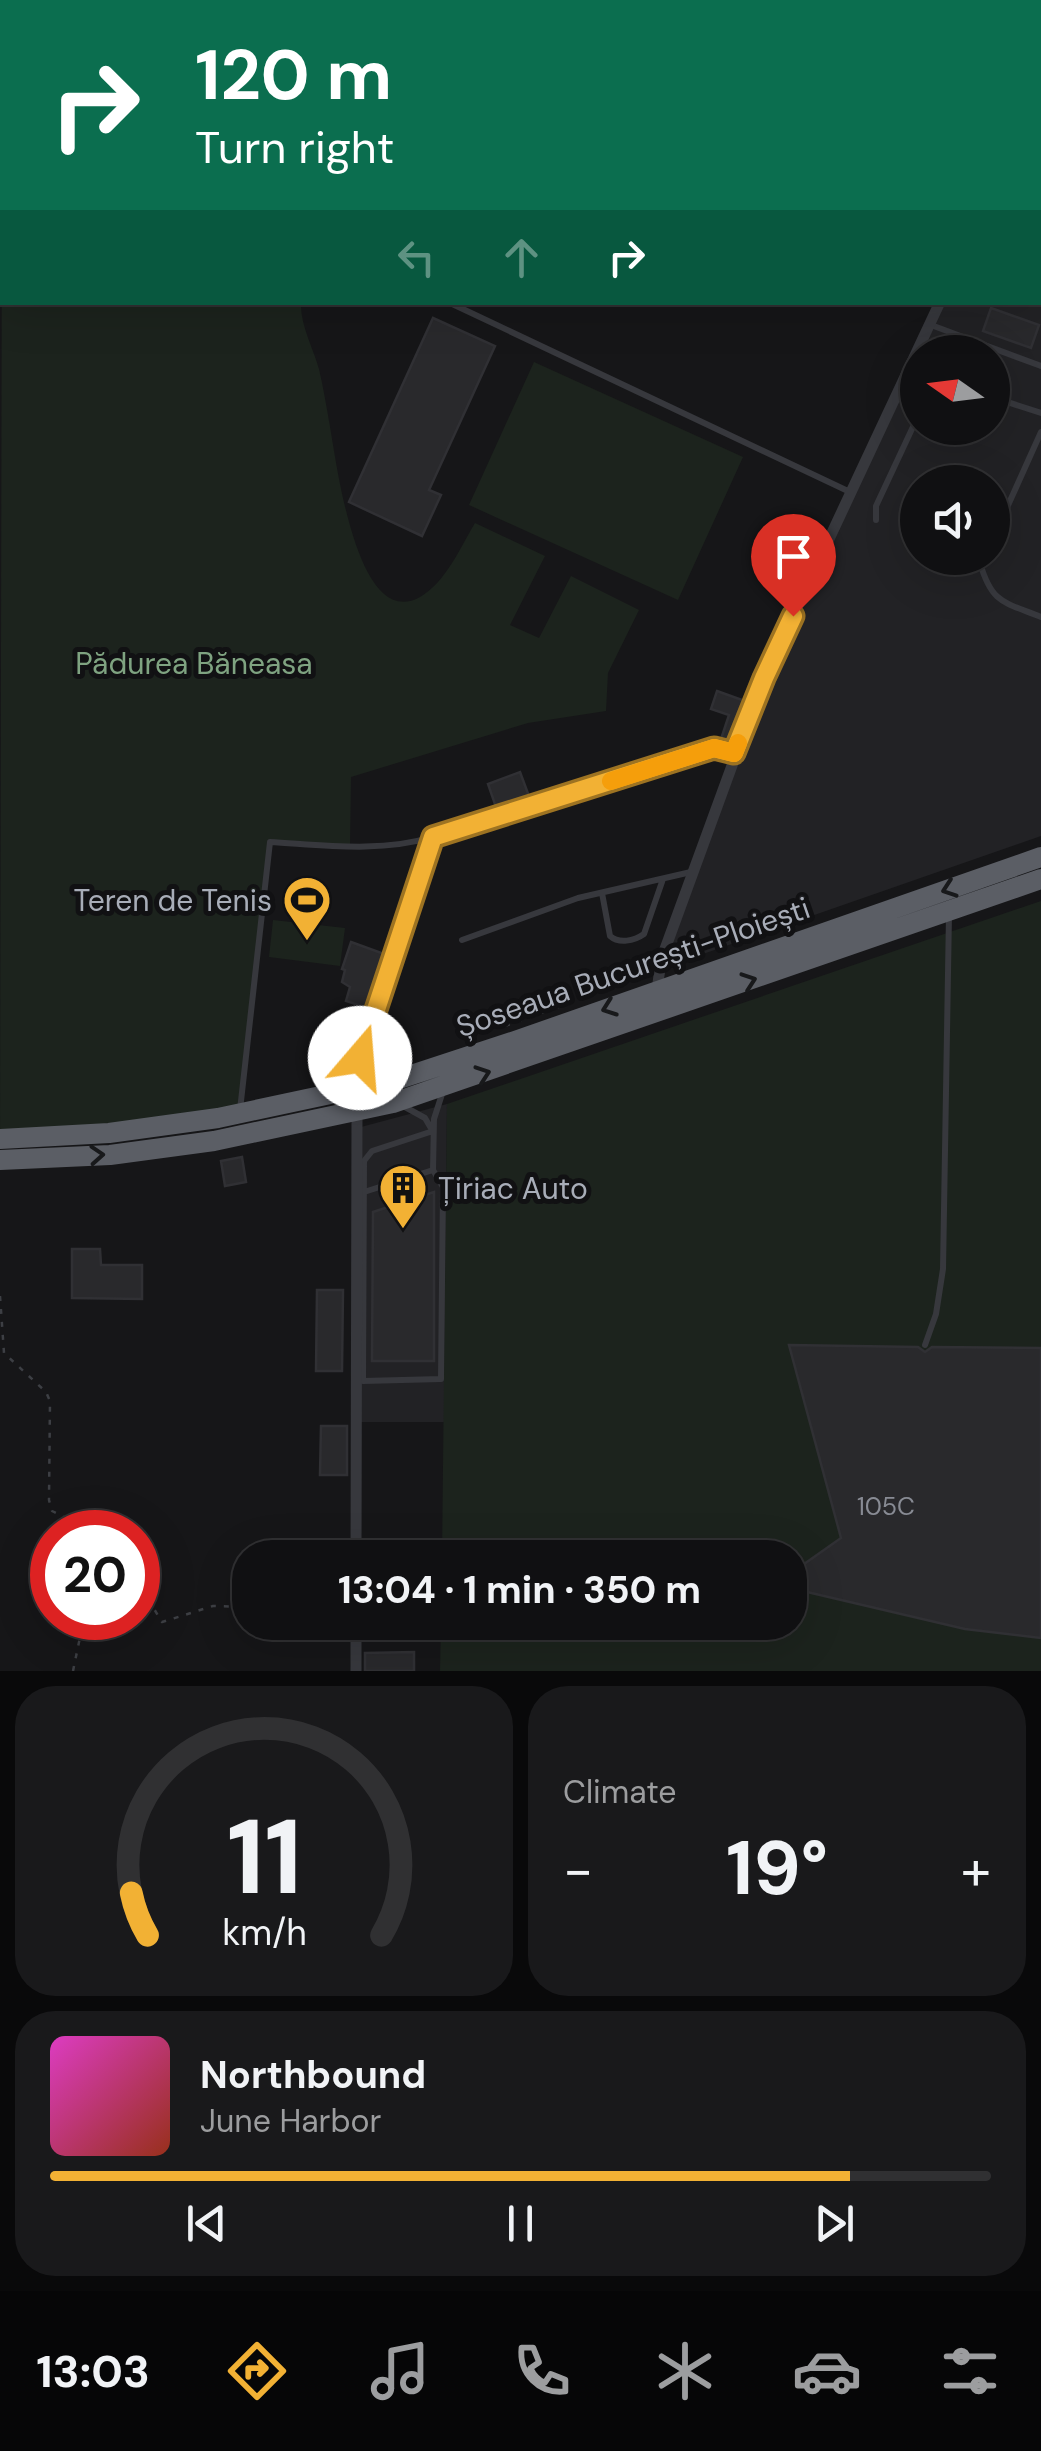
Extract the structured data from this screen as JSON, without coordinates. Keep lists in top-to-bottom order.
{
  "streets": {
    "highway": ["Șoseaua București-Ploiești"]
  },
  "parks": ["Pădurea Băneasa"],
  "places": {
    "sports": ["Teren de Tenis"],
    "building": ["Țiriac Auto"]
  },
  "house_numbers": ["105C"],
  "north": "left",
  "page": {
    "turn": ["120 m", "Turn right"],
    "limit": "20",
    "trip": "13:04 · 1 min · 350 m",
    "tile": "Climate",
    "heat": ["−", "19°", "+"],
    "song": ["Northbound", "June Harbor"],
    "tabs": "13:03",
    "gauge": ["11", "km/h"]
  }
}
